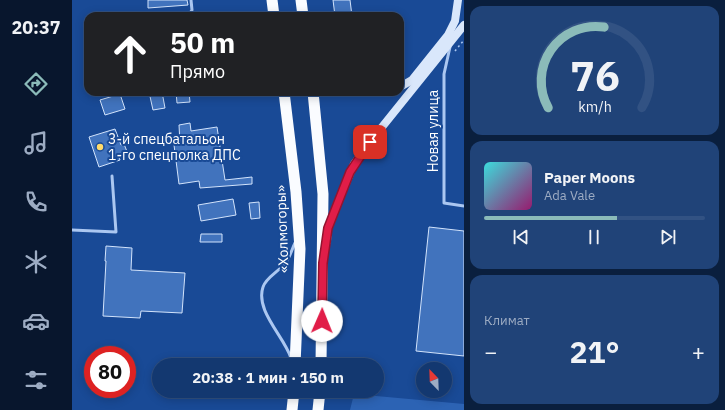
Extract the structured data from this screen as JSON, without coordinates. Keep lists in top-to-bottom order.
{
  "streets": {
    "highway": ["«Холмогоры»"],
    "lane": ["Новая улица"]
  },
  "places": ["3-й спецбатальон 1-го спецполка ДПС"],
  "north": "top left",
  "page": {
    "tabs": "20:37",
    "turn": ["50 m", "Прямо"],
    "song": ["Paper Moons", "Ada Vale"],
    "tile": "Климат",
    "heat": ["−", "21°", "+"],
    "limit": "80",
    "trip": "20:38 · 1 мин · 150 m",
    "gauge": ["76", "km/h"]
  }
}
